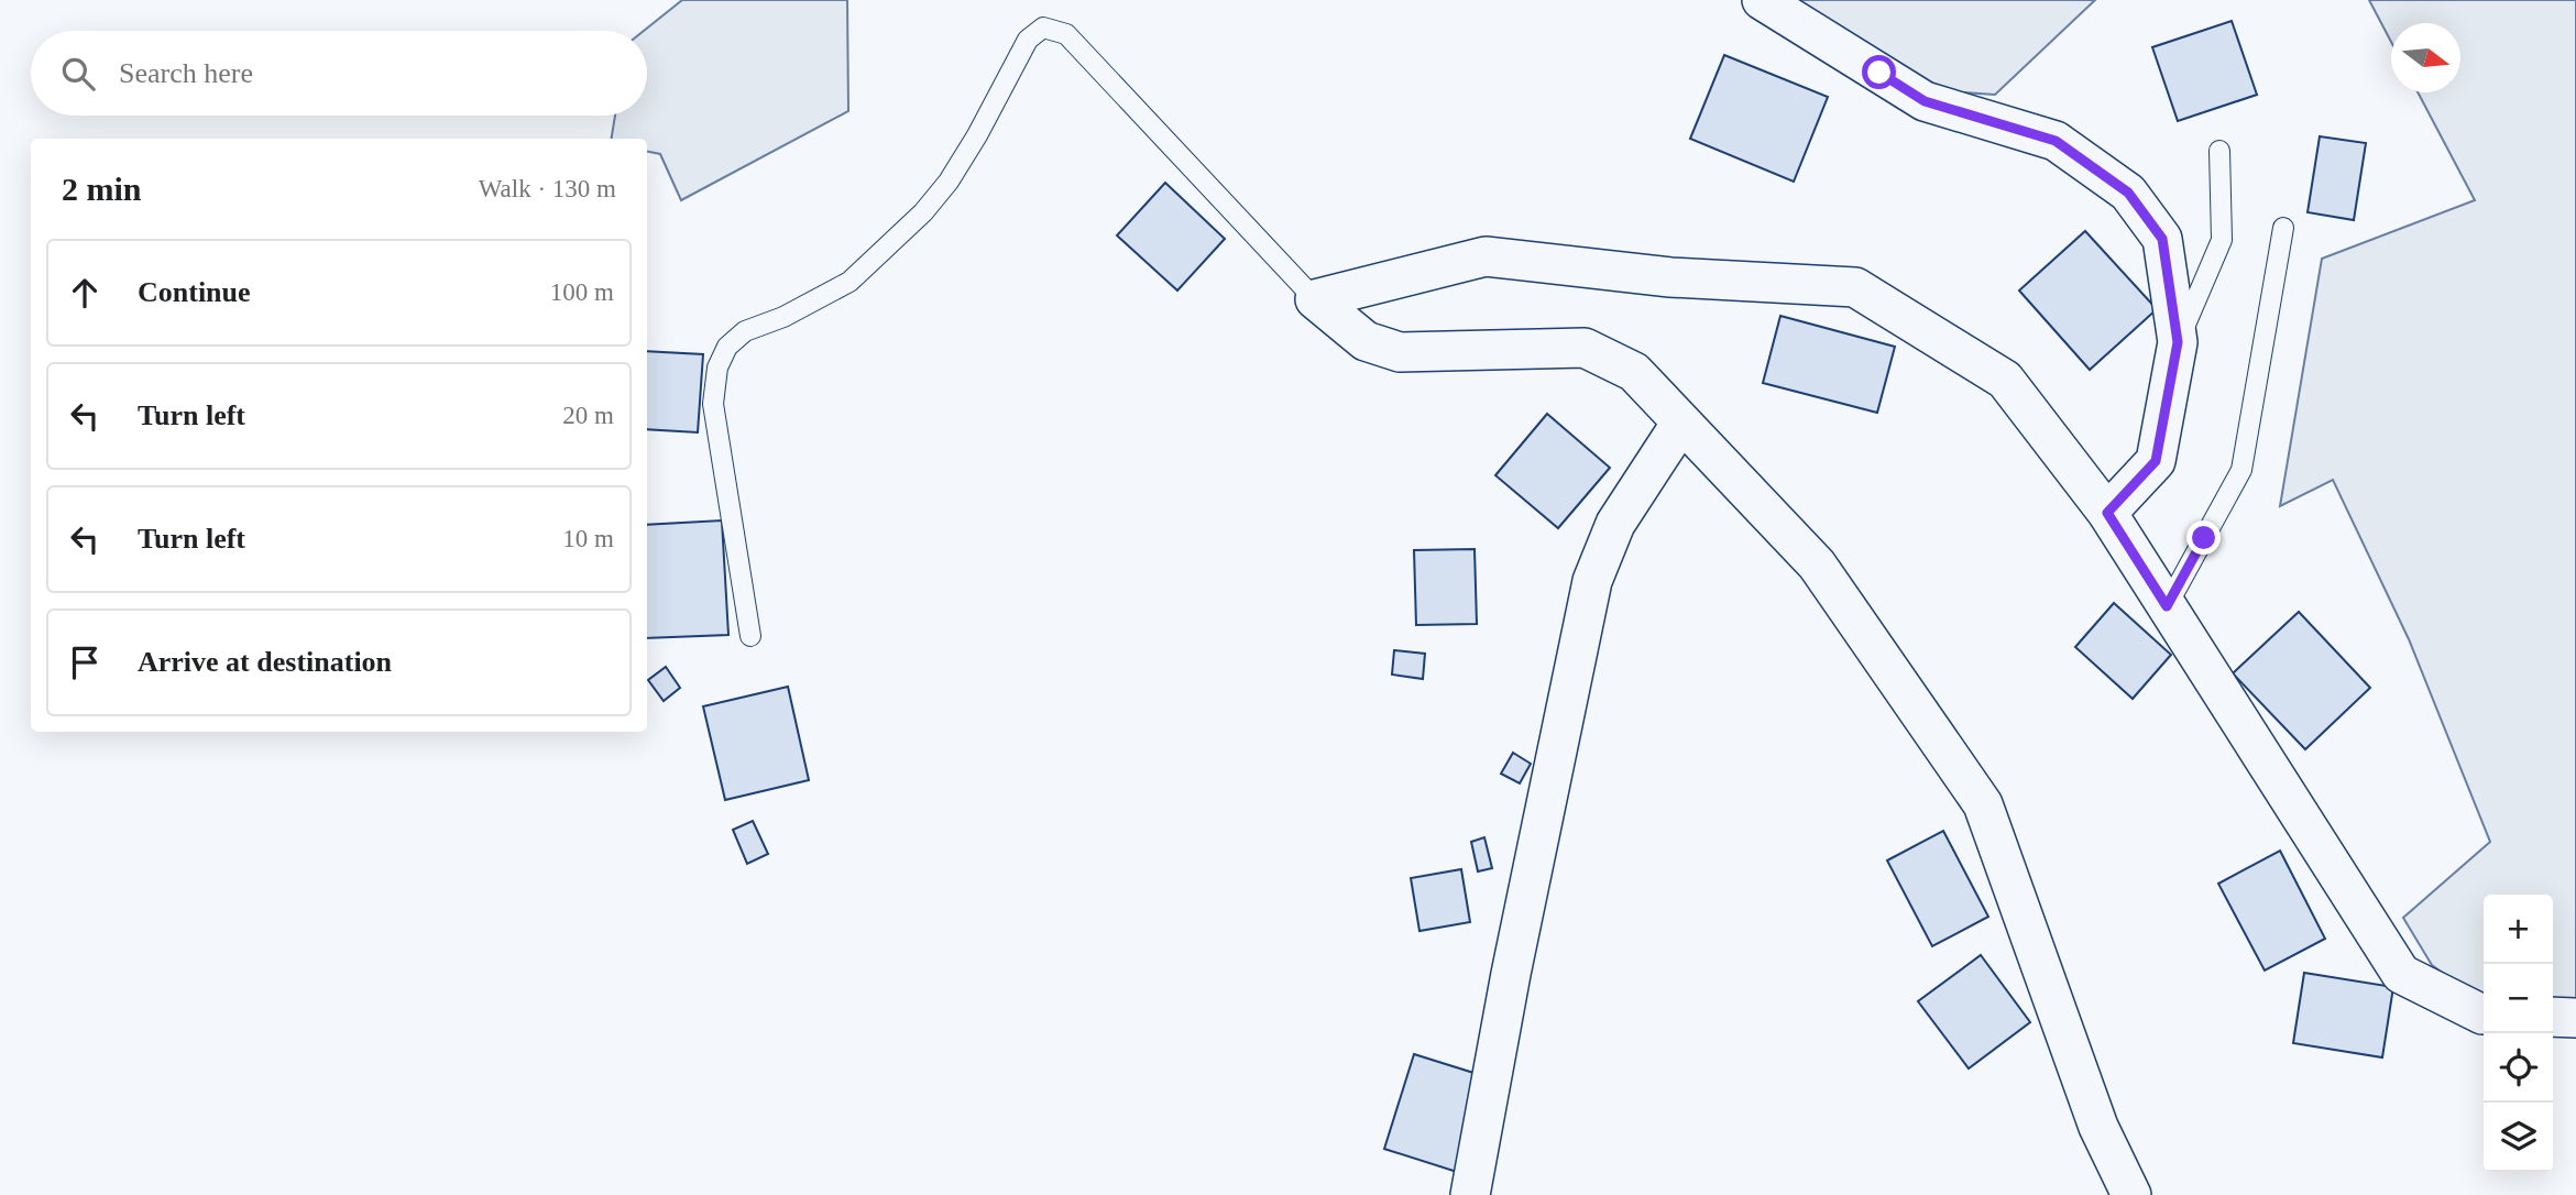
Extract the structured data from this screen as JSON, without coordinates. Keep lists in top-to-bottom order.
{
  "north": "right",
  "page": {
    "search": "Search here",
    "heading": ["2 min", "Walk · 130 m"],
    "list": [
      ["Continue", "100 m"],
      ["Turn left", "20 m"],
      ["Turn left", "10 m"],
      "Arrive at destination"
    ],
    "map_buttons": ["+", "−"]
  }
}
